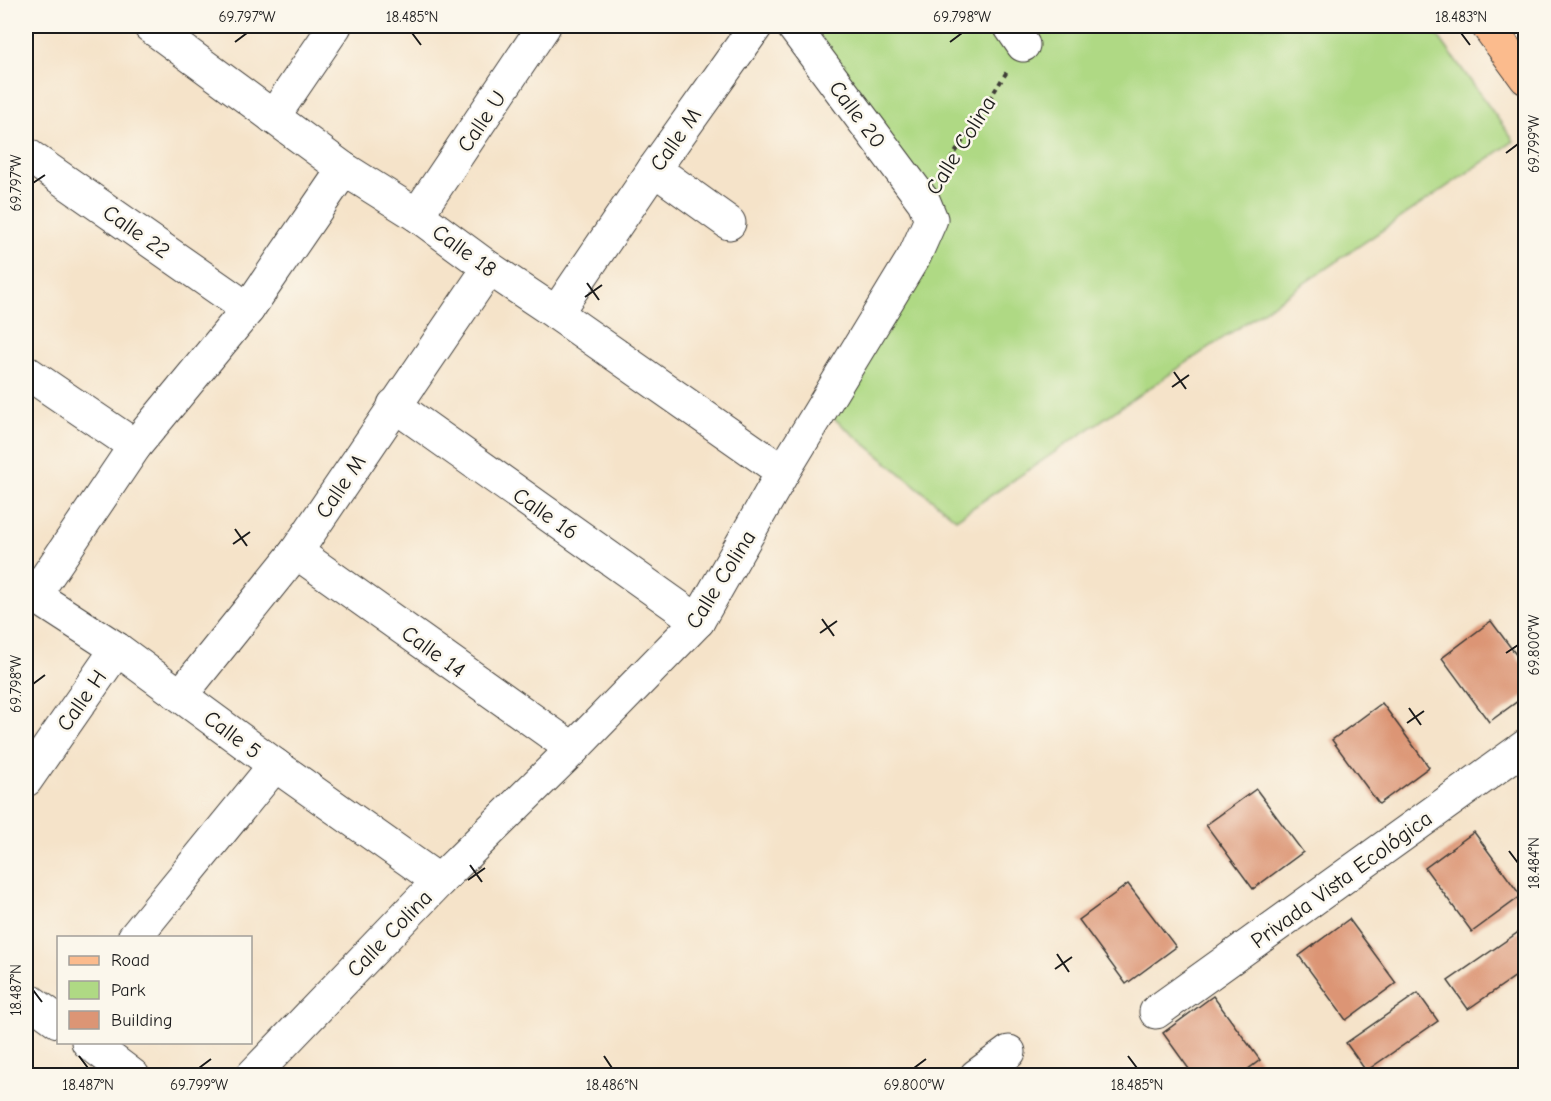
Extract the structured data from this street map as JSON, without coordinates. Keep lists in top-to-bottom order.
{
  "streets": {
    "street": [
      "Calle 20",
      "Calle U",
      "Calle M",
      "Calle Colina",
      "Calle 22",
      "Calle 18",
      "Calle 16",
      "Calle 14",
      "Calle H",
      "Calle 5",
      "Privada Vista Ecológica"
    ]
  },
  "crossings": [
    ["Calle 20", "Calle Colina"],
    ["Calle U", "Calle 18"],
    ["Calle M", "Calle 18"],
    ["Calle M", "Calle 16"],
    ["Calle M", "Calle 14"],
    ["Calle M", "Calle 5"],
    ["Calle Colina", "Calle 18"],
    ["Calle Colina", "Calle 16"],
    ["Calle Colina", "Calle 14"],
    ["Calle Colina", "Calle 5"],
    ["Calle H", "Calle 5"]
  ],
  "legend": ["Road", "Park", "Building"],
  "coordinates": [
    "69.797°W",
    "18.485°N",
    "69.798°W",
    "18.483°N",
    "69.799°W",
    "69.800°W",
    "18.484°N",
    "18.487°N",
    "18.486°N"
  ]
}
